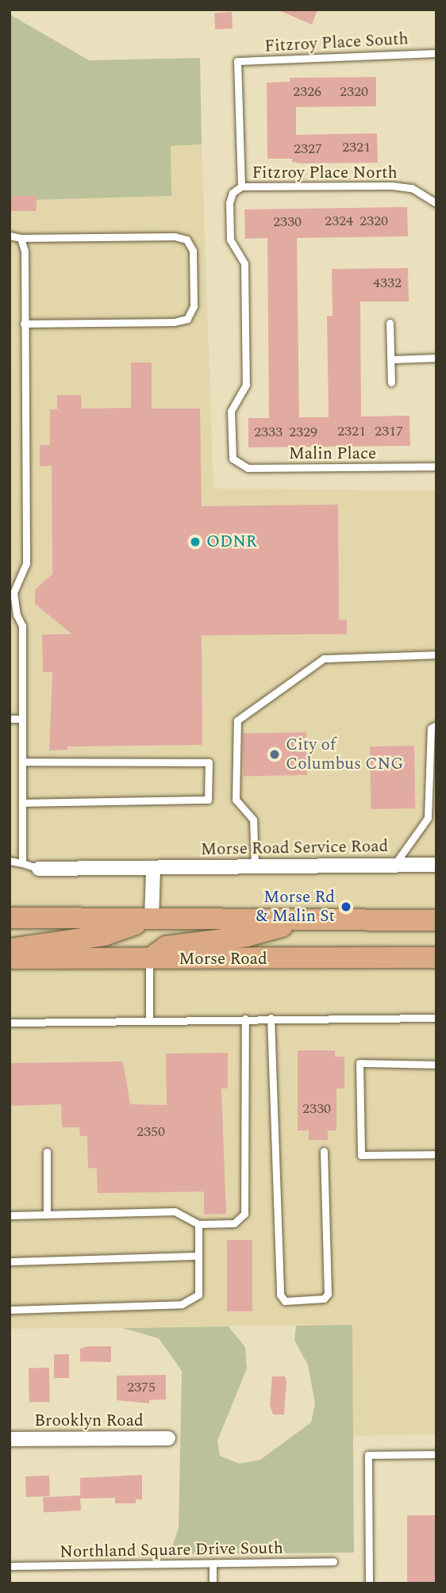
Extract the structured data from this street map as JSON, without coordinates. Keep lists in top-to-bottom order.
{
  "streets": {
    "main road": ["Morse Road"],
    "street": ["Morse Road Service Road", "Brooklyn Road"],
    "lane": [
      "Fitzroy Place South",
      "Fitzroy Place North",
      "Malin Place",
      "Northland Square Drive South"
    ]
  },
  "crossings": [
    ["Fitzroy Place South", "Fitzroy Place North"],
    ["Fitzroy Place South", "Malin Place"],
    ["Fitzroy Place North", "Malin Place"]
  ],
  "places": ["ODNR", "City of Columbus CNG", "Morse Rd & Malin St"],
  "house_numbers": [
    "2326",
    "2320",
    "2321",
    "2327",
    "2324",
    "2320",
    "2330",
    "4332",
    "2321",
    "2317",
    "2333",
    "2329",
    "2330",
    "2350",
    "2375"
  ]
}
